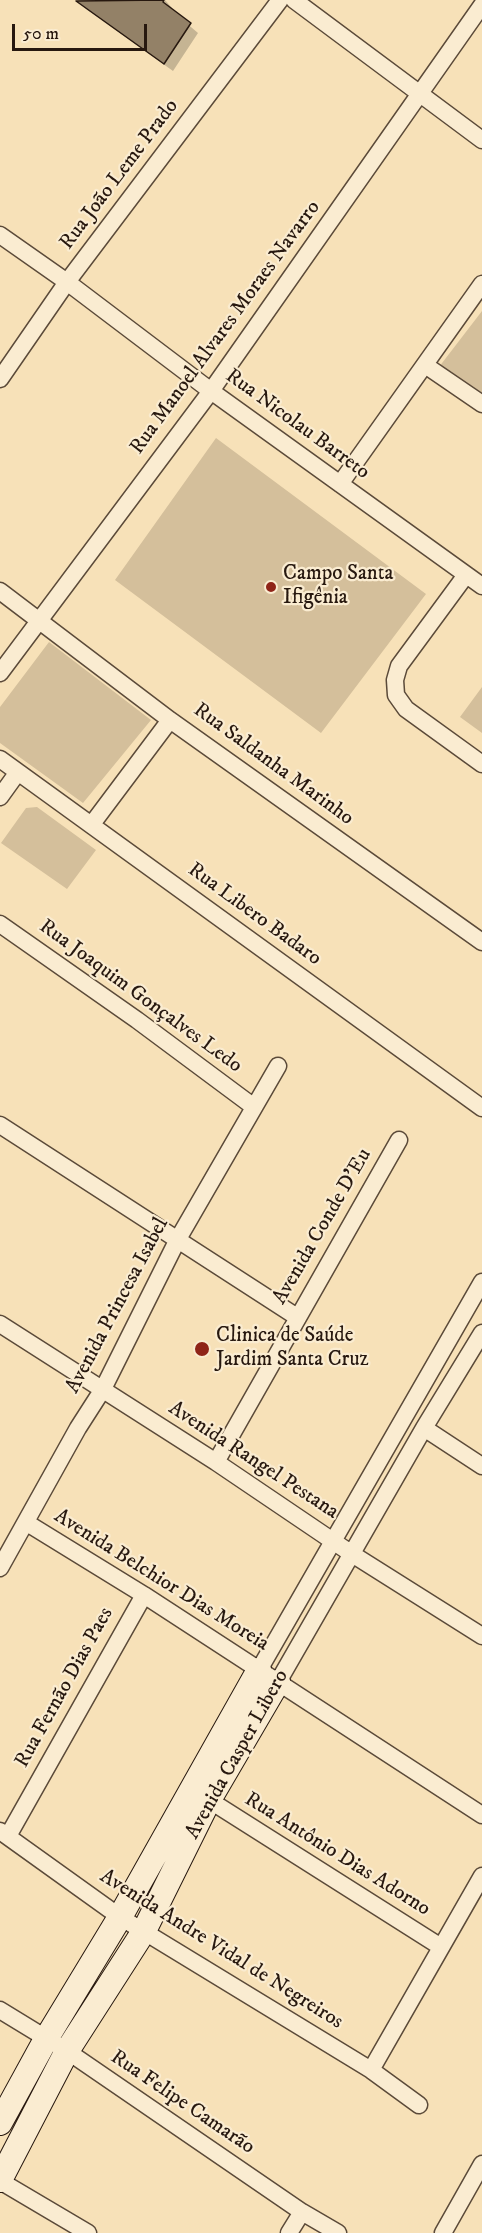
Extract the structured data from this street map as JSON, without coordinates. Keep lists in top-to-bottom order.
{
  "streets": {
    "street": [
      "Rua João Leme Prado",
      "Rua Manoel Alvares Moraes Navarro",
      "Rua Nicolau Barreto",
      "Rua Saldanha Marinho",
      "Rua Libero Badaro",
      "Rua Joaquim Gonçalves Ledo",
      "Avenida Conde D'Eu",
      "Avenida Princesa Isabel",
      "Avenida Rangel Pestana",
      "Avenida Belchior Dias Moreia",
      "Rua Fernão Dias Paes",
      "Avenida Casper Libero",
      "Rua Antônio Dias Adorno",
      "Avenida Andre Vidal de Negreiros",
      "Rua Felipe Camarão"
    ]
  },
  "crossings": [
    ["Rua João Leme Prado", "Rua Nicolau Barreto"],
    ["Rua Manoel Alvares Moraes Navarro", "Rua Nicolau Barreto"],
    ["Rua Manoel Alvares Moraes Navarro", "Rua Saldanha Marinho"],
    ["Rua Joaquim Gonçalves Ledo", "Avenida Princesa Isabel"],
    ["Avenida Conde D'Eu", "Avenida Rangel Pestana"],
    ["Avenida Princesa Isabel", "Avenida Rangel Pestana"],
    ["Avenida Princesa Isabel", "Avenida Belchior Dias Moreia"],
    ["Avenida Rangel Pestana", "Avenida Casper Libero"],
    ["Avenida Belchior Dias Moreia", "Rua Fernão Dias Paes"],
    ["Avenida Belchior Dias Moreia", "Avenida Casper Libero"],
    ["Rua Fernão Dias Paes", "Avenida Andre Vidal de Negreiros"],
    ["Avenida Casper Libero", "Rua Antônio Dias Adorno"],
    ["Avenida Casper Libero", "Avenida Andre Vidal de Negreiros"],
    ["Avenida Casper Libero", "Rua Felipe Camarão"]
  ],
  "places": ["Campo Santa Ifigênia", "Clinica de Saúde Jardim Santa Cruz"],
  "scale_bar": "50 m"
}
